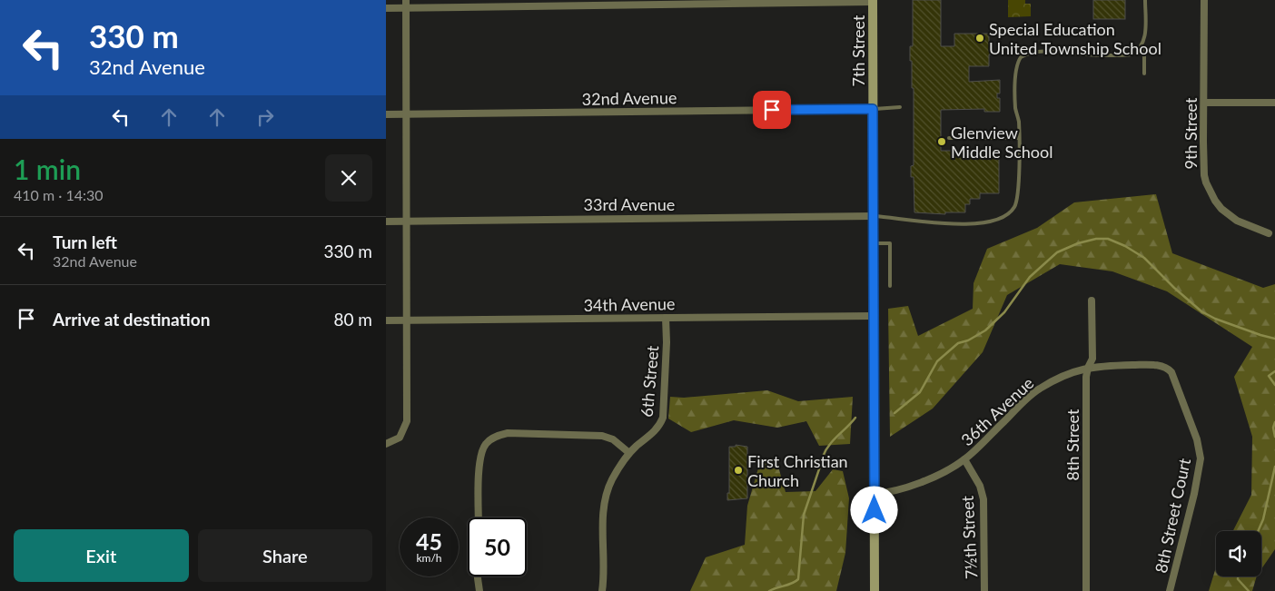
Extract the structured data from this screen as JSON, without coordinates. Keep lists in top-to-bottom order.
{
  "streets": {
    "main road": ["7th Street"],
    "street": [
      "32nd Avenue",
      "9th Street",
      "33rd Avenue",
      "34th Avenue",
      "6th Street",
      "36th Avenue",
      "8th Street",
      "8th Street Court",
      "7½th Street"
    ]
  },
  "crossings": [
    ["7th Street", "32nd Avenue"],
    ["7th Street", "33rd Avenue"],
    ["7th Street", "34th Avenue"],
    ["7th Street", "36th Avenue"],
    ["34th Avenue", "6th Street"],
    ["36th Avenue", "8th Street"],
    ["36th Avenue", "8th Street Court"],
    ["36th Avenue", "7½th Street"]
  ],
  "places": ["Special Education United Township School", "Glenview Middle School", "First Christian Church"],
  "page": {
    "turn": ["330 m", "32nd Avenue"],
    "heading": ["1 min", "410 m · 14:30"],
    "list": [
      {
        "name": "Turn left",
        "note": "32nd Avenue",
        "value": "330 m"
      },
      {
        "name": "Arrive at destination",
        "value": "80 m"
      }
    ],
    "speed": "45 km/h",
    "limit": "50",
    "buttons": ["Exit", "Share"]
  }
}
